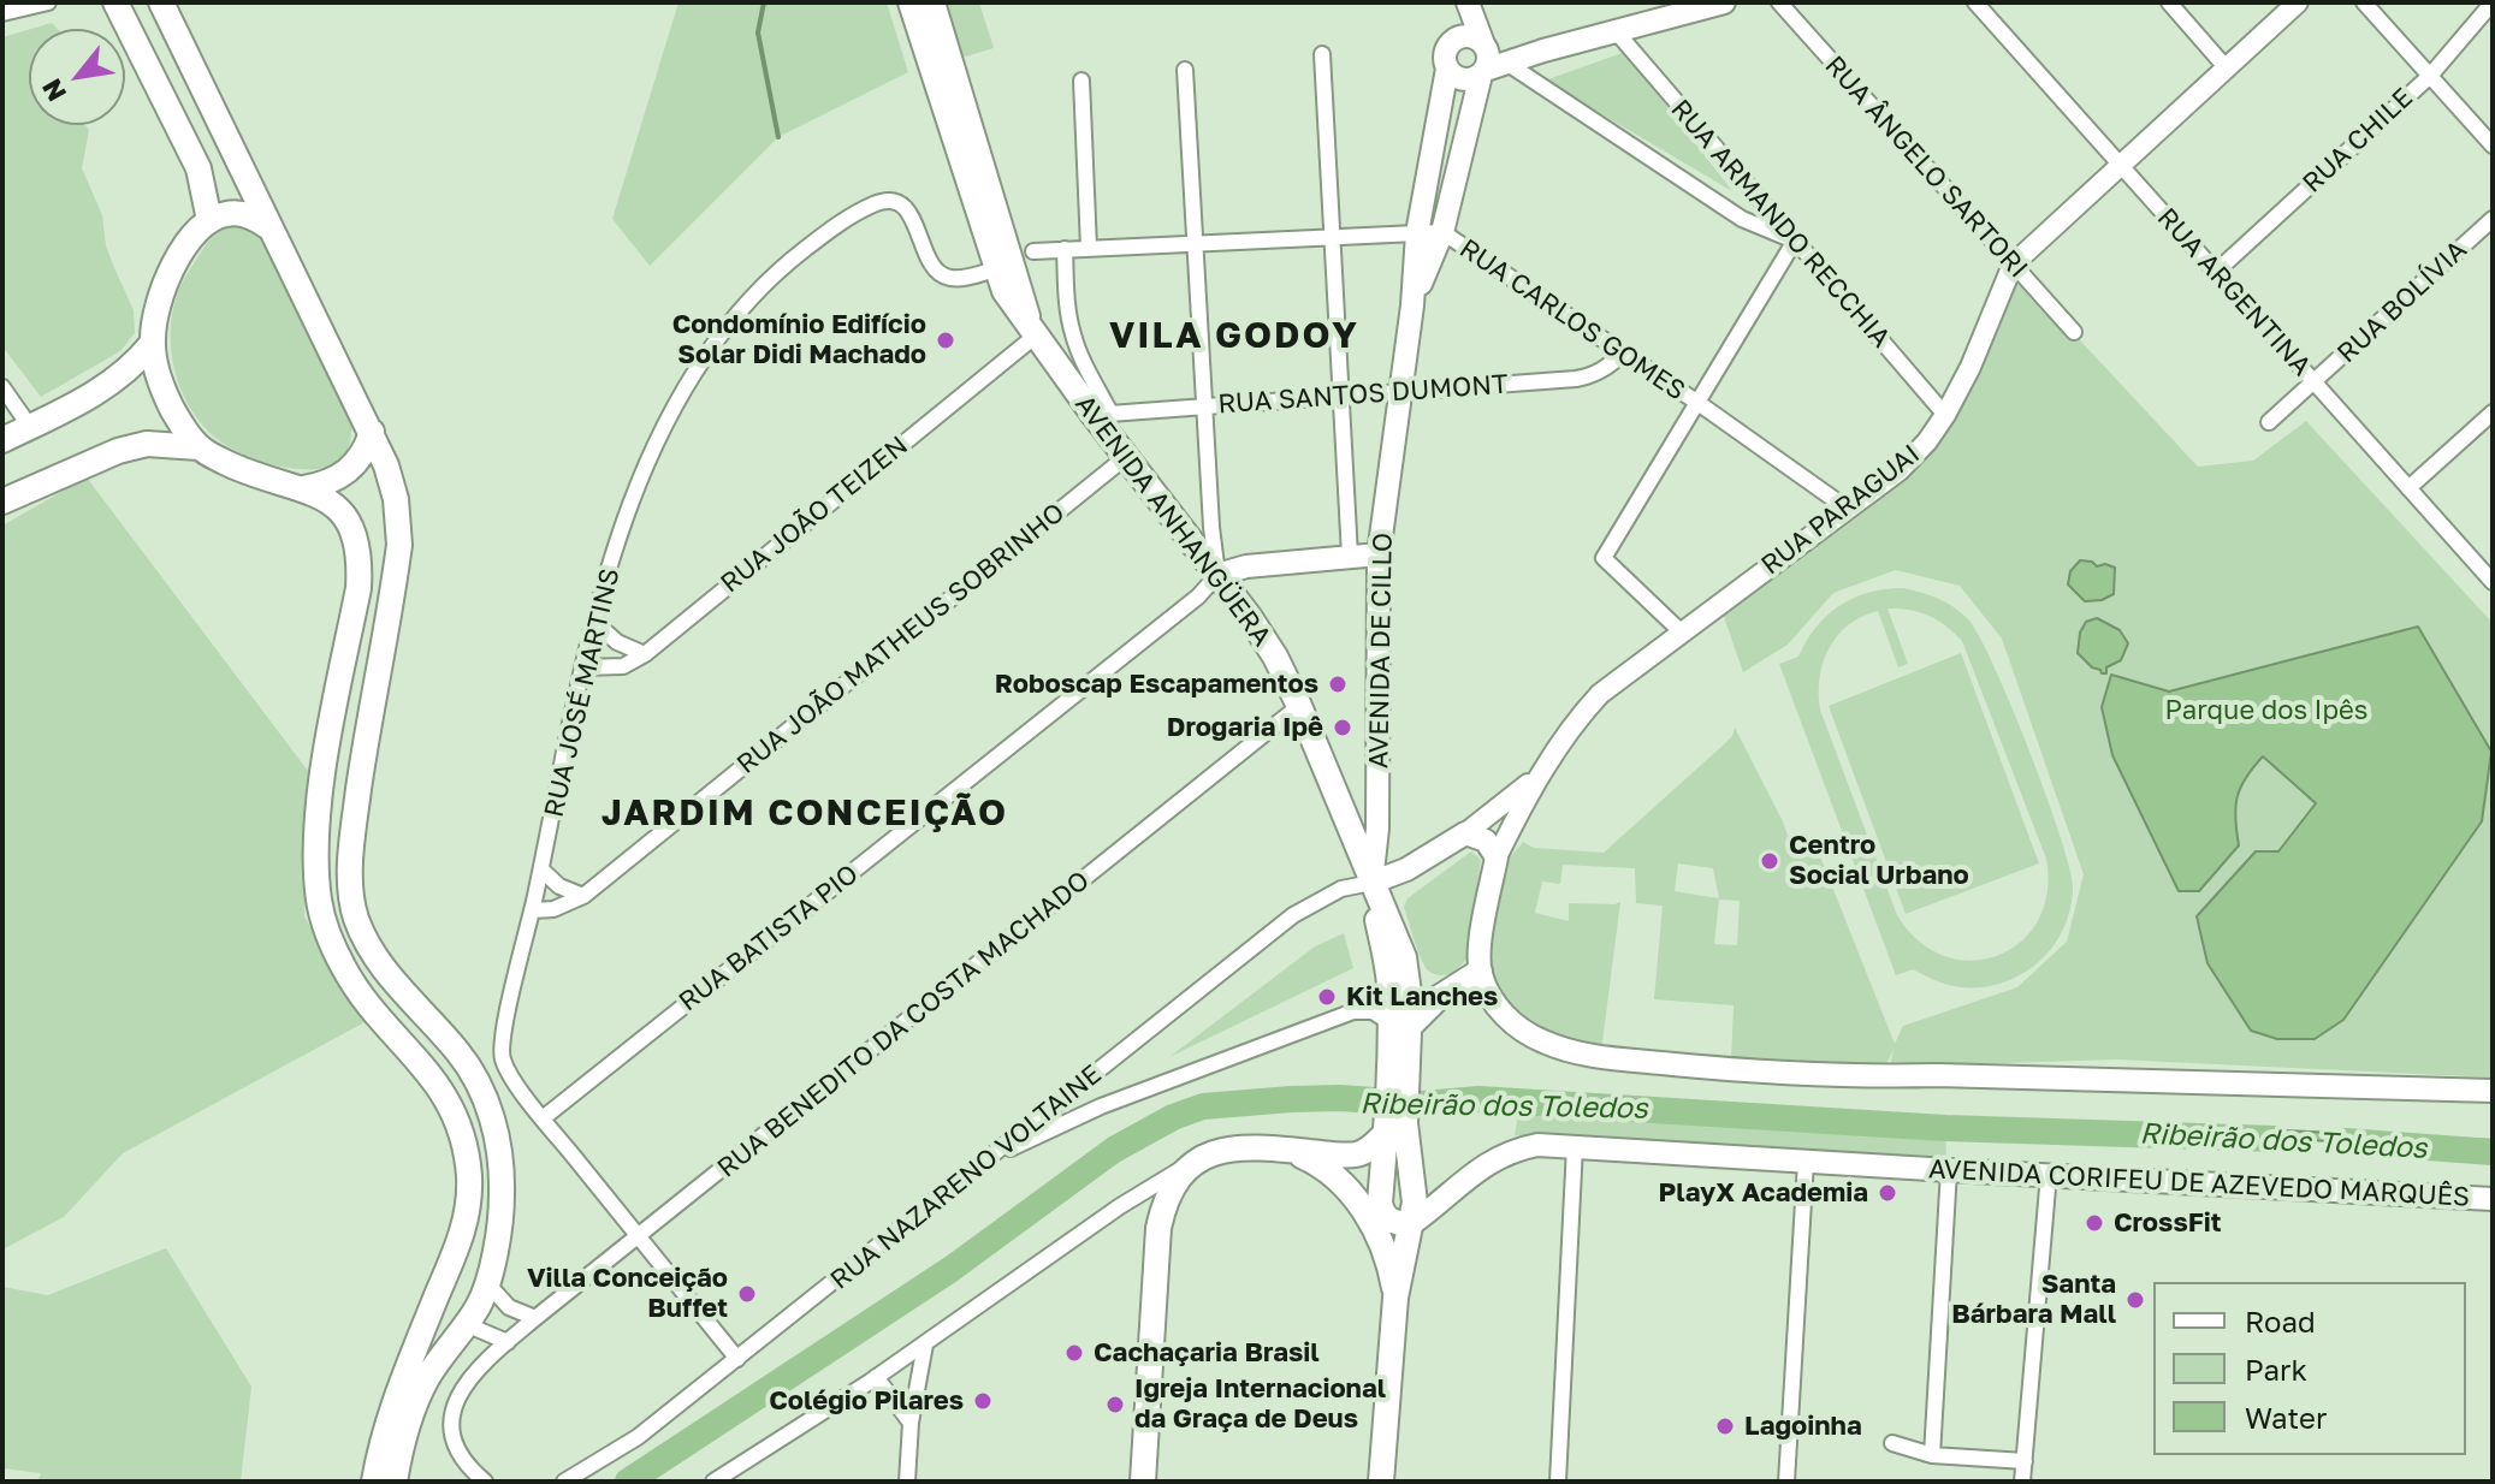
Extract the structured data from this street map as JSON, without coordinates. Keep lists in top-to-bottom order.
{
  "streets": {
    "main road": [
      "RUA PARAGUAI",
      "AVENIDA ANHANGÜERA",
      "AVENIDA DE CILLO",
      "AVENIDA CORIFEU DE AZEVEDO MARQUÊS"
    ],
    "street": [
      "RUA CHILE",
      "RUA ÂNGELO SARTORI",
      "RUA ARMANDO RECCHIA",
      "RUA ARGENTINA",
      "RUA BOLÍVIA",
      "RUA CARLOS GOMES",
      "RUA SANTOS DUMONT",
      "RUA JOÃO TEIZEN",
      "RUA JOÃO MATHEUS SOBRINHO",
      "RUA JOSÉ MARTINS",
      "RUA BATISTA PIO",
      "RUA BENEDITO DA COSTA MACHADO",
      "RUA NAZARENO VOLTAINE"
    ]
  },
  "crossings": [
    ["RUA CHILE", "RUA ARGENTINA"],
    ["RUA ÂNGELO SARTORI", "RUA PARAGUAI"],
    ["RUA ARMANDO RECCHIA", "RUA PARAGUAI"],
    ["RUA ARGENTINA", "RUA BOLÍVIA"],
    ["RUA ARGENTINA", "RUA PARAGUAI"],
    ["RUA CARLOS GOMES", "RUA SANTOS DUMONT"],
    ["RUA CARLOS GOMES", "RUA PARAGUAI"],
    ["RUA CARLOS GOMES", "AVENIDA DE CILLO"],
    ["RUA SANTOS DUMONT", "AVENIDA ANHANGÜERA"],
    ["RUA SANTOS DUMONT", "AVENIDA DE CILLO"],
    ["RUA JOÃO TEIZEN", "AVENIDA ANHANGÜERA"],
    ["RUA JOÃO TEIZEN", "RUA JOSÉ MARTINS"],
    ["AVENIDA ANHANGÜERA", "RUA JOÃO MATHEUS SOBRINHO"],
    ["AVENIDA ANHANGÜERA", "AVENIDA DE CILLO"],
    ["AVENIDA ANHANGÜERA", "RUA JOSÉ MARTINS"],
    ["AVENIDA ANHANGÜERA", "RUA BATISTA PIO"],
    ["AVENIDA ANHANGÜERA", "RUA BENEDITO DA COSTA MACHADO"],
    ["AVENIDA ANHANGÜERA", "RUA NAZARENO VOLTAINE"],
    ["RUA JOÃO MATHEUS SOBRINHO", "RUA JOSÉ MARTINS"],
    ["AVENIDA DE CILLO", "RUA NAZARENO VOLTAINE"],
    ["AVENIDA DE CILLO", "AVENIDA CORIFEU DE AZEVEDO MARQUÊS"],
    ["RUA JOSÉ MARTINS", "RUA BATISTA PIO"],
    ["RUA JOSÉ MARTINS", "RUA BENEDITO DA COSTA MACHADO"],
    ["RUA JOSÉ MARTINS", "RUA NAZARENO VOLTAINE"]
  ],
  "districts": ["VILA GODOY", "JARDIM CONCEIÇÃO"],
  "water": ["Ribeirão dos Toledos"],
  "parks": ["Parque dos Ipês"],
  "places": [
    "Condomínio Edifício Solar Didi Machado",
    "Roboscap Escapamentos",
    "Drogaria Ipê",
    "Centro Social Urbano",
    "Kit Lanches",
    "PlayX Academia",
    "CrossFit",
    "Villa Conceição Buffet",
    "Santa Bárbara Mall",
    "Cachaçaria Brasil",
    "Colégio Pilares",
    "Igreja Internacional da Graça de Deus",
    "Lagoinha"
  ],
  "legend": ["Road", "Park", "Water"],
  "north": "bottom left"
}
